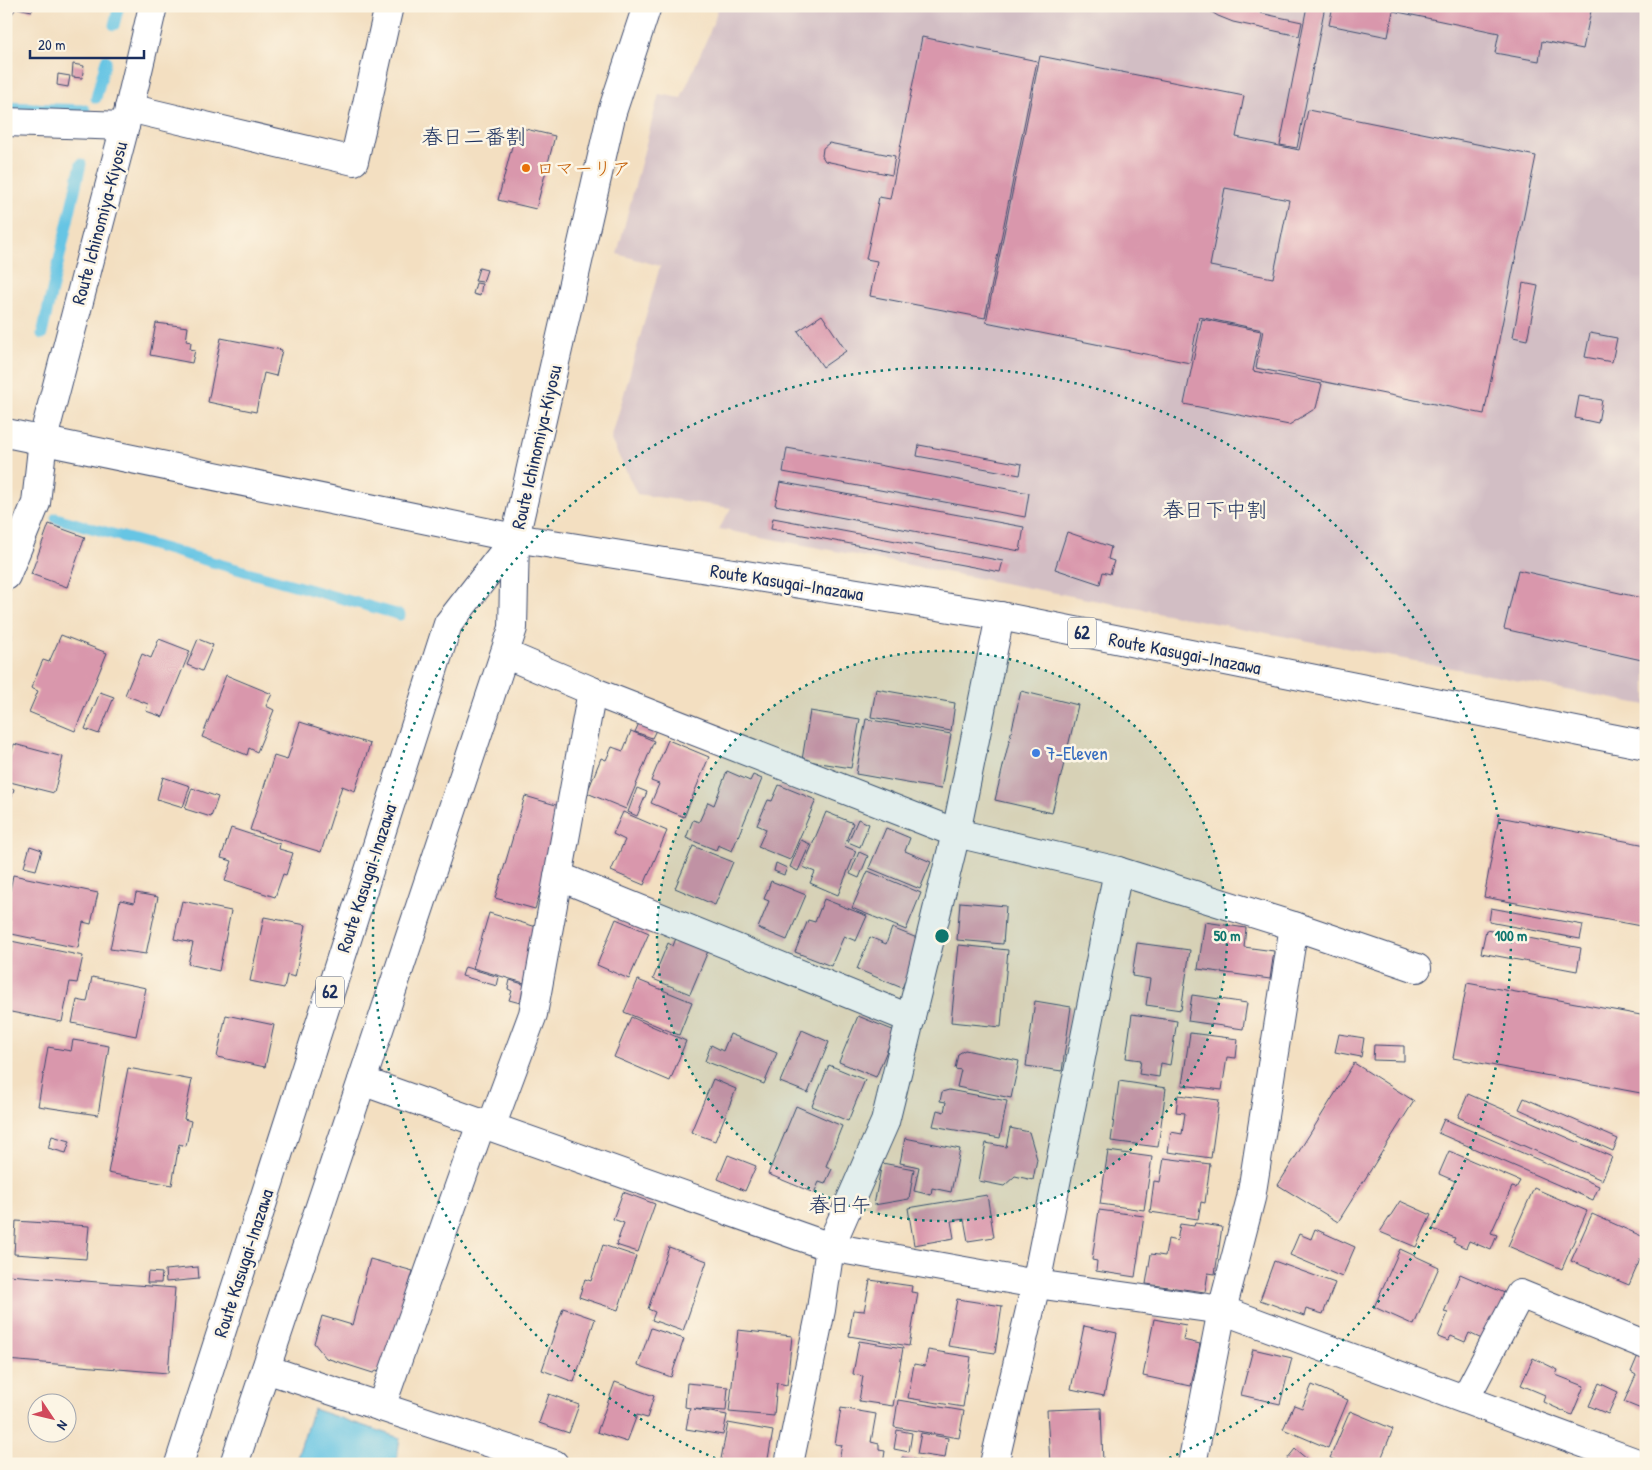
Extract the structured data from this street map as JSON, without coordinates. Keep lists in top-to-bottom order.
{
  "streets": {
    "street": ["Route Ichinomiya-Kiyosu", "Route Kasugai-Inazawa", "62"]
  },
  "crossings": [
    ["Route Ichinomiya-Kiyosu", "Route Kasugai-Inazawa"]
  ],
  "districts": ["春日二番割", "春日下中割", "春日午"],
  "places": ["ロマーリア", "7-Eleven"],
  "scale_bar": "20 m",
  "north": "bottom right",
  "rings": ["50 m", "100 m"]
}
